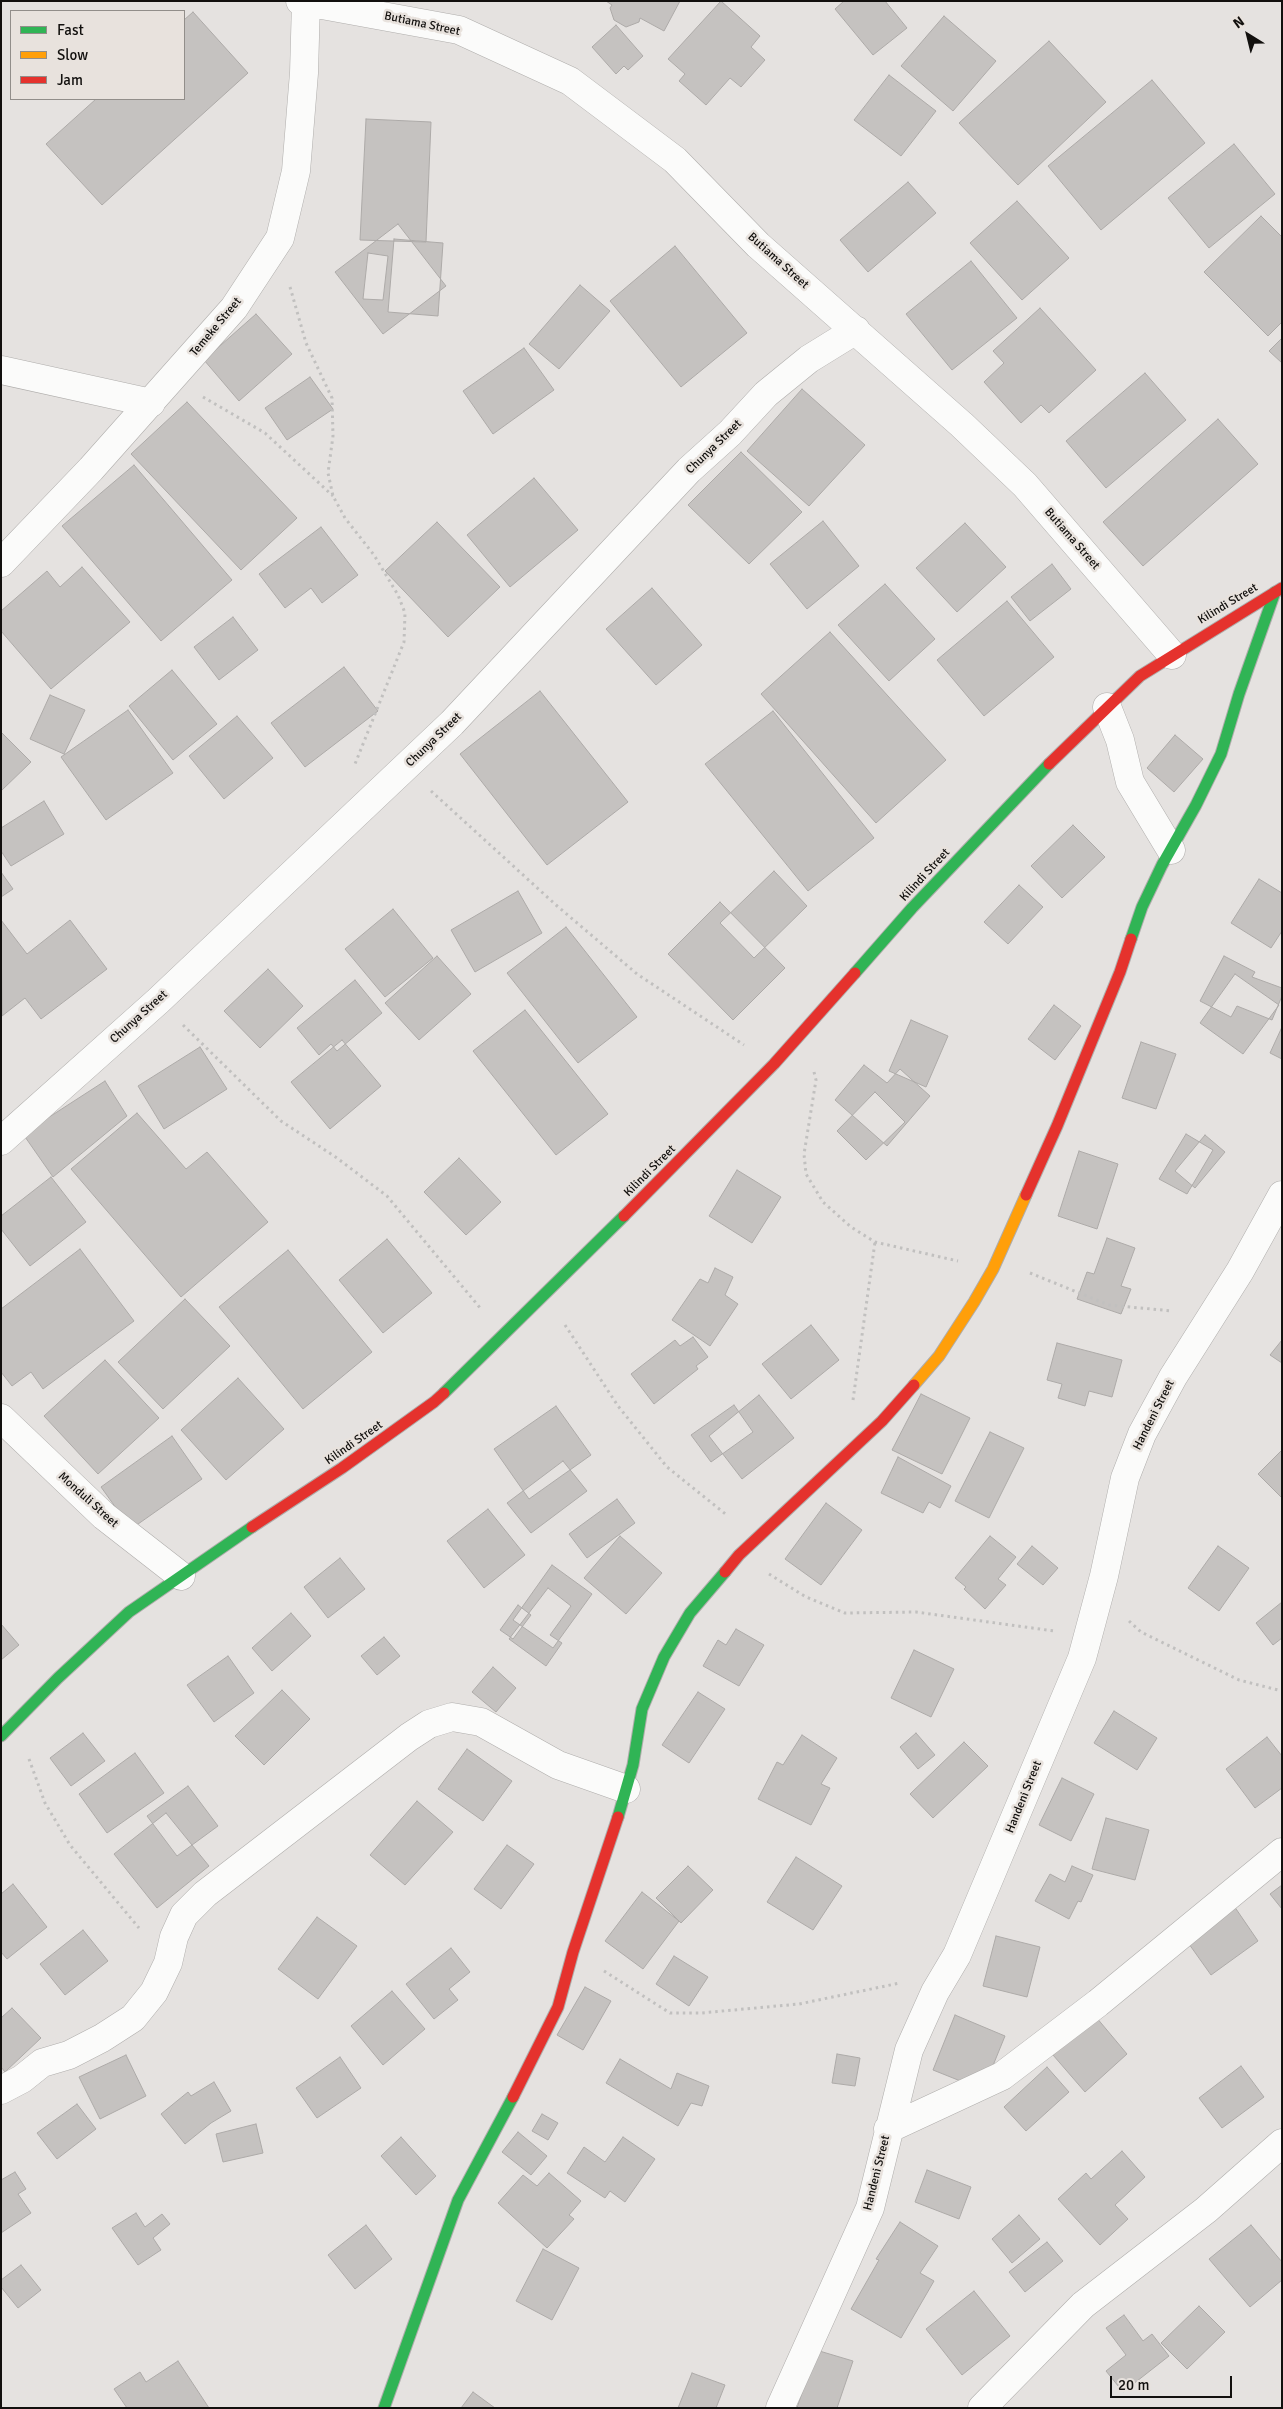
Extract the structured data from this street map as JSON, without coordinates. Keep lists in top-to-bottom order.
{
  "streets": {
    "street": [
      "Butiama Street",
      "Temeke Street",
      "Chunya Street",
      "Kilindi Street",
      "Handeni Street",
      "Monduli Street"
    ]
  },
  "crossings": [
    ["Butiama Street", "Temeke Street"],
    ["Butiama Street", "Chunya Street"],
    ["Butiama Street", "Kilindi Street"],
    ["Kilindi Street", "Monduli Street"]
  ],
  "legend": ["Fast", "Slow", "Jam"],
  "scale_bar": "20 m",
  "north": "top left"
}
